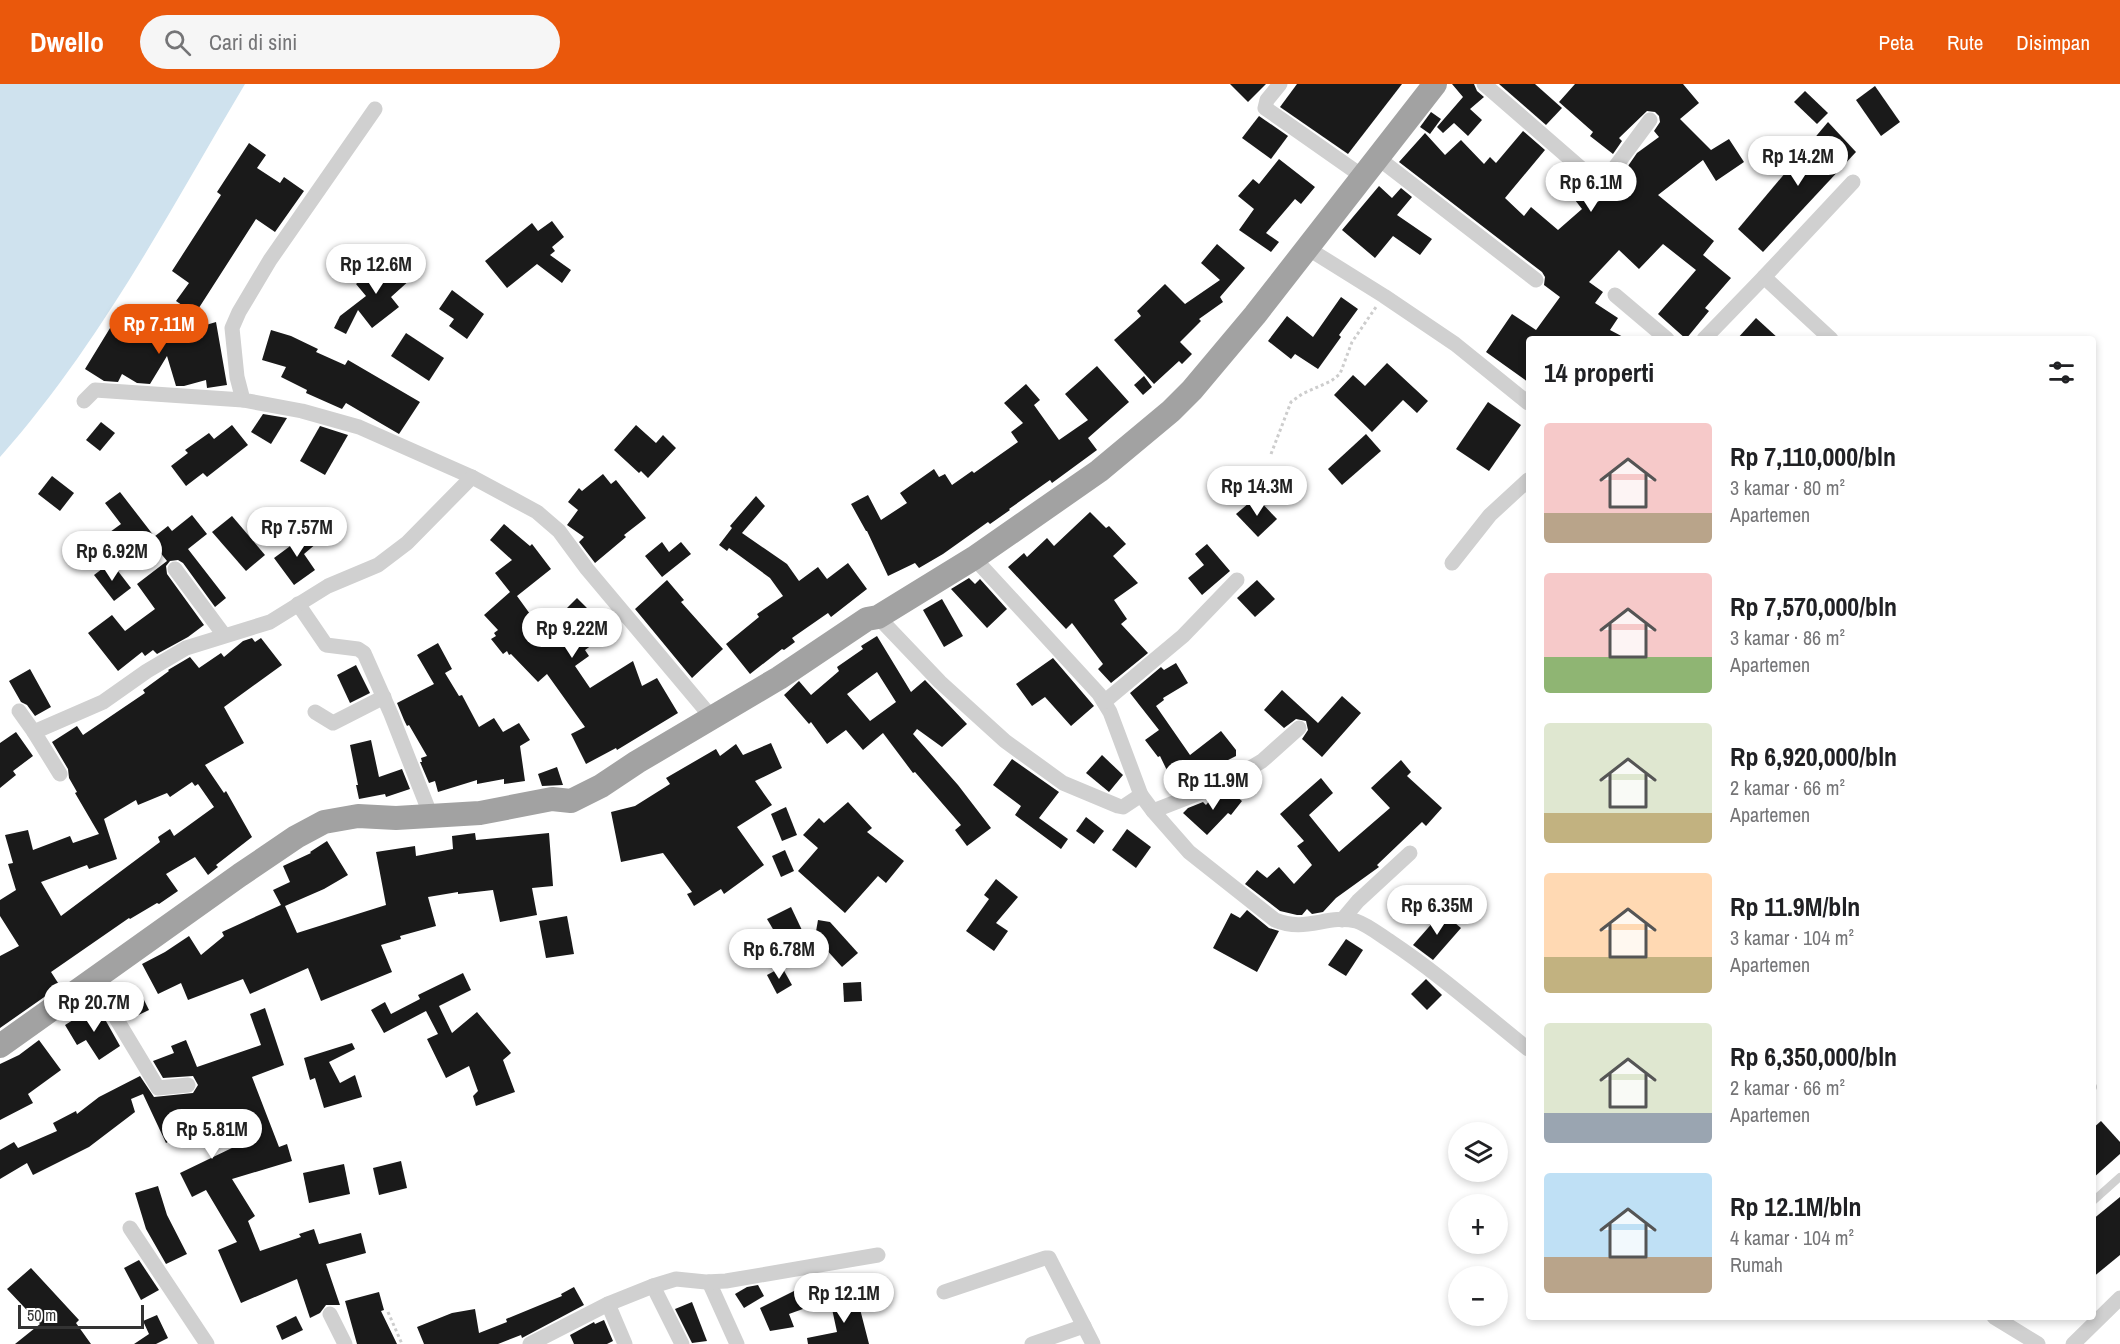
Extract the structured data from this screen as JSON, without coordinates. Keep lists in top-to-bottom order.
{
  "scale_bar": "50 m",
  "page": {
    "header": "Dwello",
    "search": "Cari di sini",
    "nav": ["Peta", "Rute", "Disimpan"],
    "price": [
      "Rp 14.2M",
      "Rp 6.1M",
      "Rp 12.6M",
      "Rp 7.11M",
      "Rp 14.3M",
      "Rp 7.57M",
      "Rp 6.92M",
      "Rp 9.22M",
      "Rp 11.9M",
      "Rp 6.35M",
      "Rp 6.78M",
      "Rp 20.7M",
      "Rp 5.81M",
      "Rp 12.1M"
    ],
    "heading": "14 properti",
    "list": [
      {
        "name": "Rp 7,110,000/bln",
        "note": "3 kamar · 80 m² · Apartemen"
      },
      {
        "name": "Rp 7,570,000/bln",
        "note": "3 kamar · 86 m² · Apartemen"
      },
      {
        "name": "Rp 6,920,000/bln",
        "note": "2 kamar · 66 m² · Apartemen"
      },
      {
        "name": "Rp 11.9M/bln",
        "note": "3 kamar · 104 m² · Apartemen"
      },
      {
        "name": "Rp 6,350,000/bln",
        "note": "2 kamar · 66 m² · Apartemen"
      },
      {
        "name": "Rp 12.1M/bln",
        "note": "4 kamar · 104 m² · Rumah"
      }
    ],
    "map_buttons": ["+", "−"],
    "scale": "50 m"
  }
}
